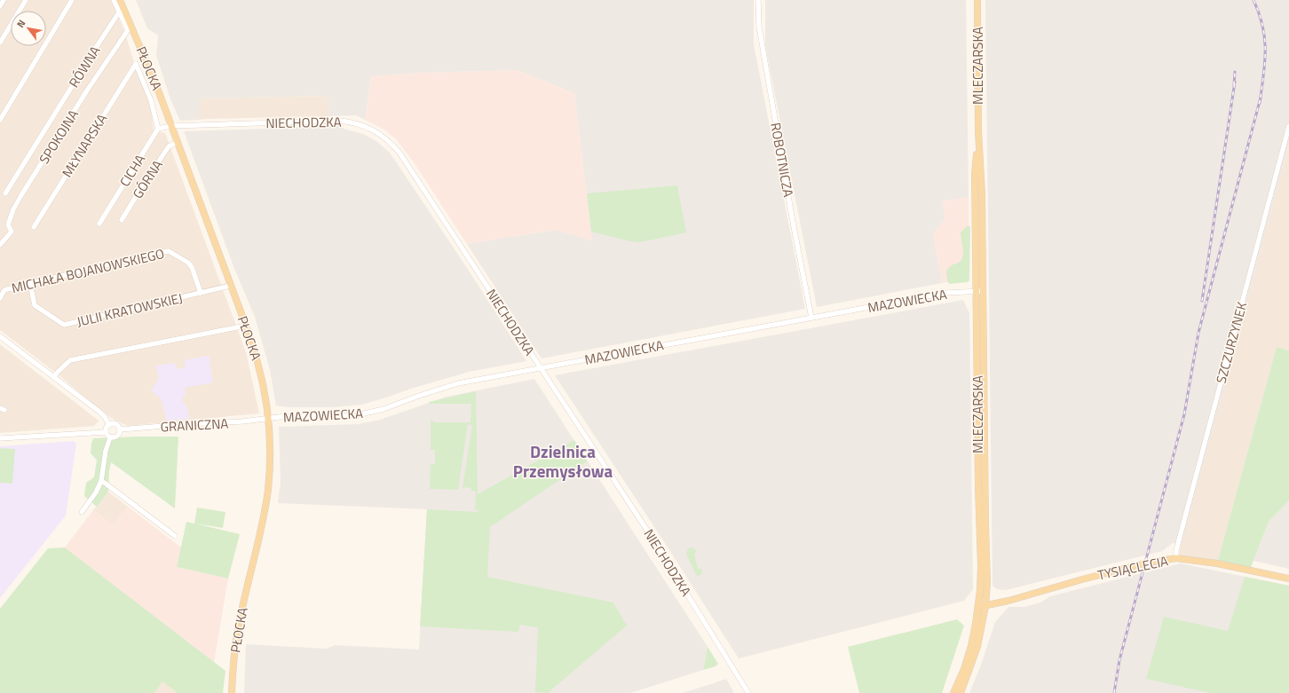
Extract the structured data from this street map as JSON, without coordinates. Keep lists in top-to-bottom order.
{
  "streets": {
    "main road": ["MLECZARSKA", "PŁOCKA", "TYSIĄCLECIA"],
    "street": [
      "RÓWNA",
      "NIECHODZKA",
      "SPOKOJNA",
      "MŁYNARSKA",
      "ROBOTNICZA",
      "CICHA",
      "GÓRNA",
      "MICHAŁA BOJANOWSKIEGO",
      "MAZOWIECKA",
      "JULII KRATOWSKIEJ",
      "SZCZURZYNEK",
      "GRANICZNA"
    ]
  },
  "crossings": [
    ["MLECZARSKA", "MAZOWIECKA"],
    ["MLECZARSKA", "TYSIĄCLECIA"],
    ["RÓWNA", "SPOKOJNA"],
    ["PŁOCKA", "NIECHODZKA"],
    ["PŁOCKA", "GÓRNA"],
    ["PŁOCKA", "MAZOWIECKA"],
    ["PŁOCKA", "JULII KRATOWSKIEJ"],
    ["PŁOCKA", "GRANICZNA"],
    ["NIECHODZKA", "MAZOWIECKA"],
    ["MŁYNARSKA", "CICHA"],
    ["ROBOTNICZA", "MAZOWIECKA"],
    ["MICHAŁA BOJANOWSKIEGO", "JULII KRATOWSKIEJ"],
    ["MAZOWIECKA", "GRANICZNA"],
    ["SZCZURZYNEK", "TYSIĄCLECIA"]
  ],
  "districts": ["Dzielnica Przemysłowa"],
  "north": "top left"
}
